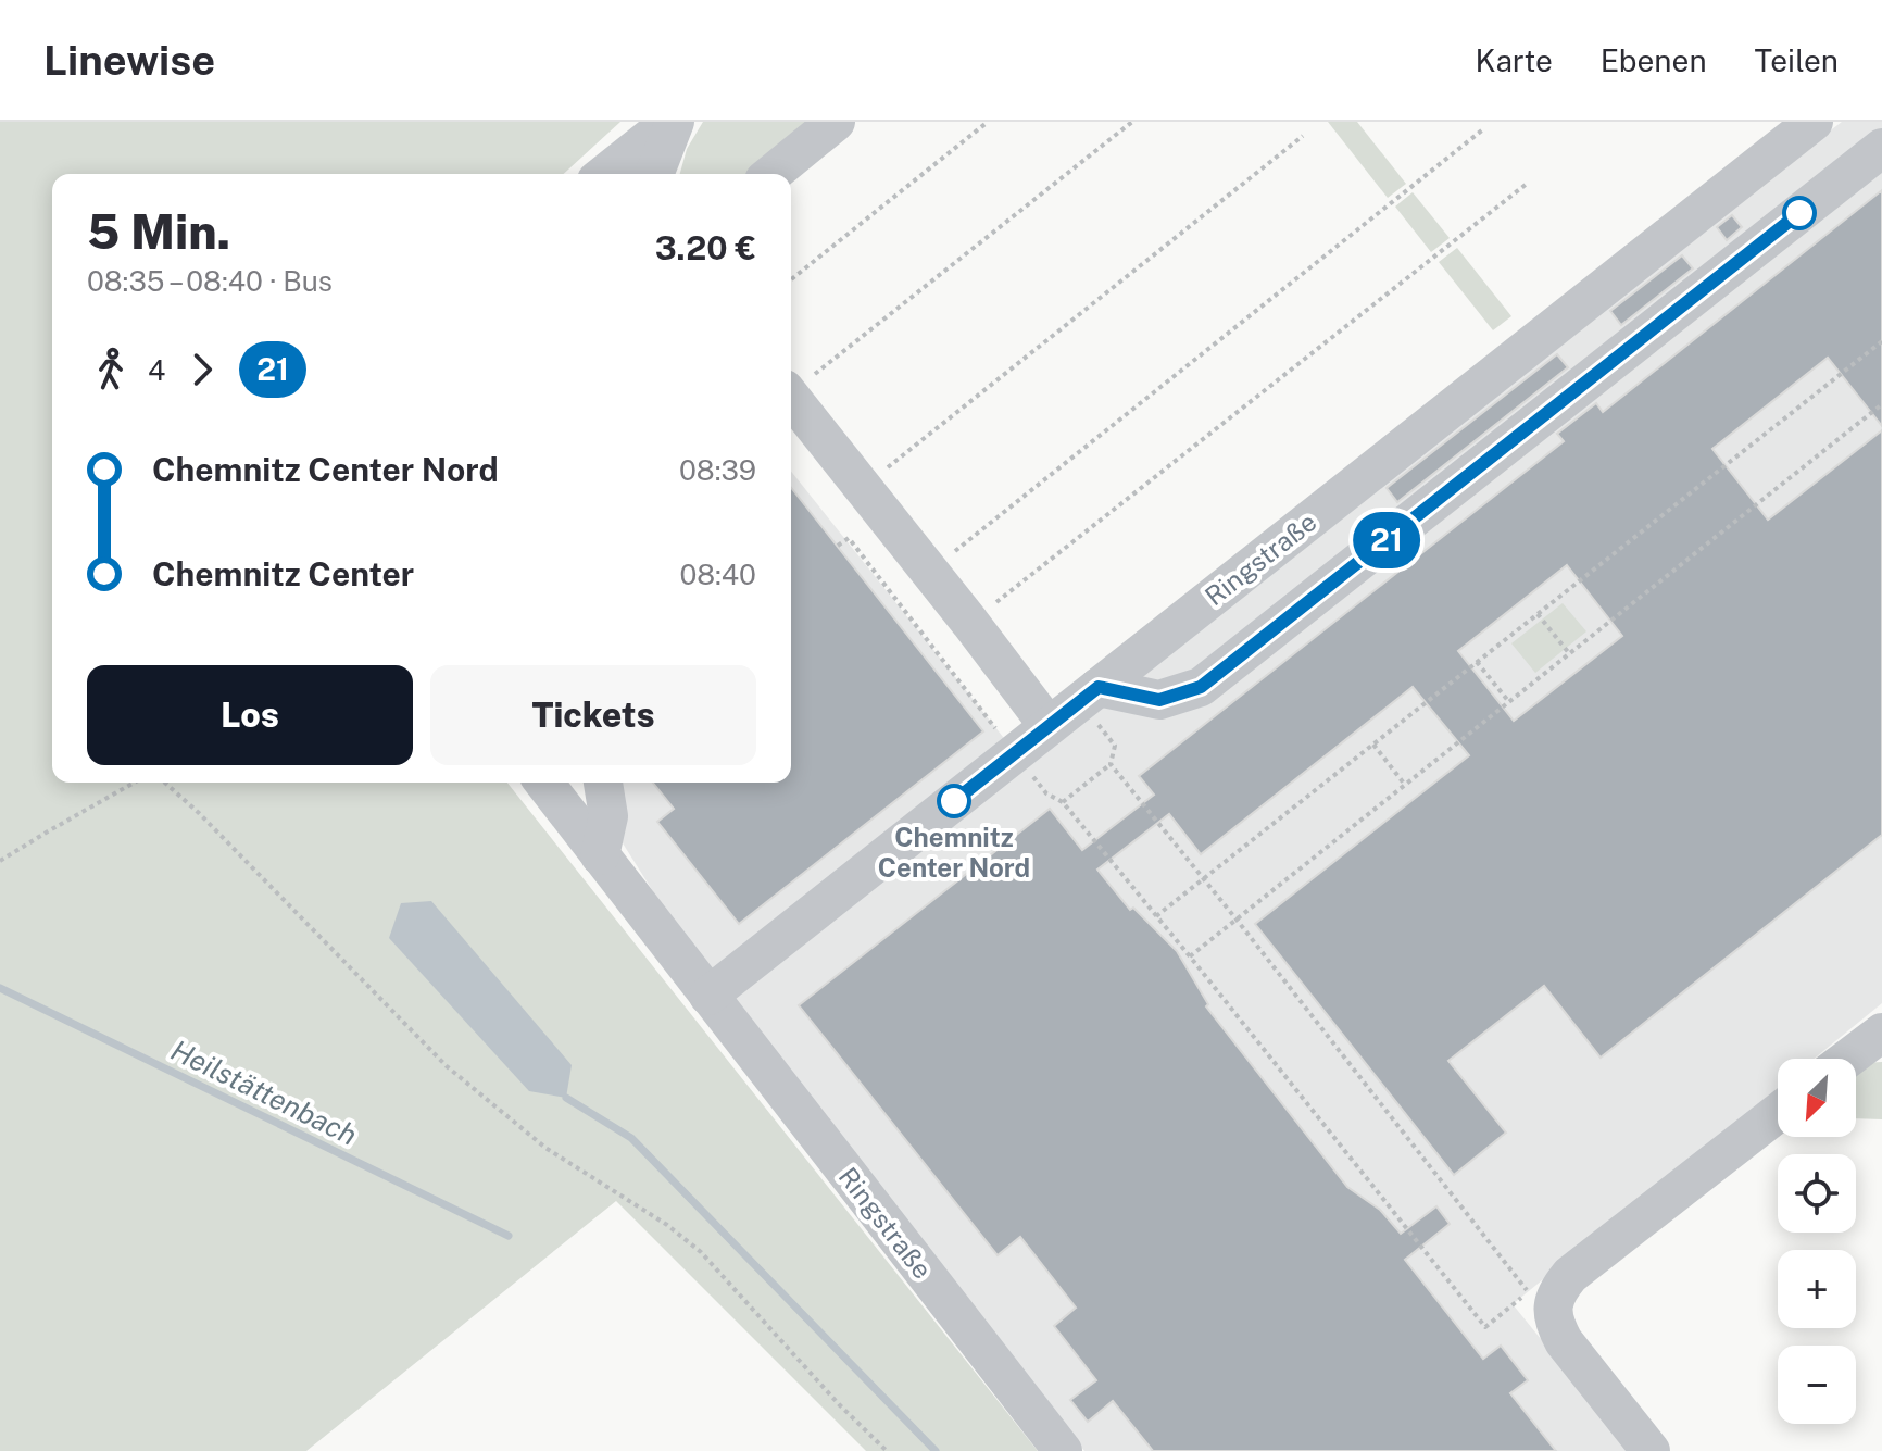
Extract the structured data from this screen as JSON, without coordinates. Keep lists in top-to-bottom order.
{
  "streets": {
    "street": ["Ringstraße"]
  },
  "water": ["Heilstättenbach"],
  "places": ["Chemnitz Center Nord"],
  "lines": ["bus line 21"],
  "north": "bottom left",
  "page": {
    "header": "Linewise",
    "nav": ["Karte", "Ebenen", "Teilen"],
    "on_map": "21",
    "heading": ["5 Min.", "08:35 – 08:40 · Bus", "3.20 €"],
    "legs": ["4", "21"],
    "list": [
      {
        "name": "Chemnitz Center Nord",
        "value": "08:39"
      },
      {
        "name": "Chemnitz Center",
        "value": "08:40"
      }
    ],
    "buttons": ["Los", "Tickets"],
    "map_buttons": ["+", "−"]
  }
}
